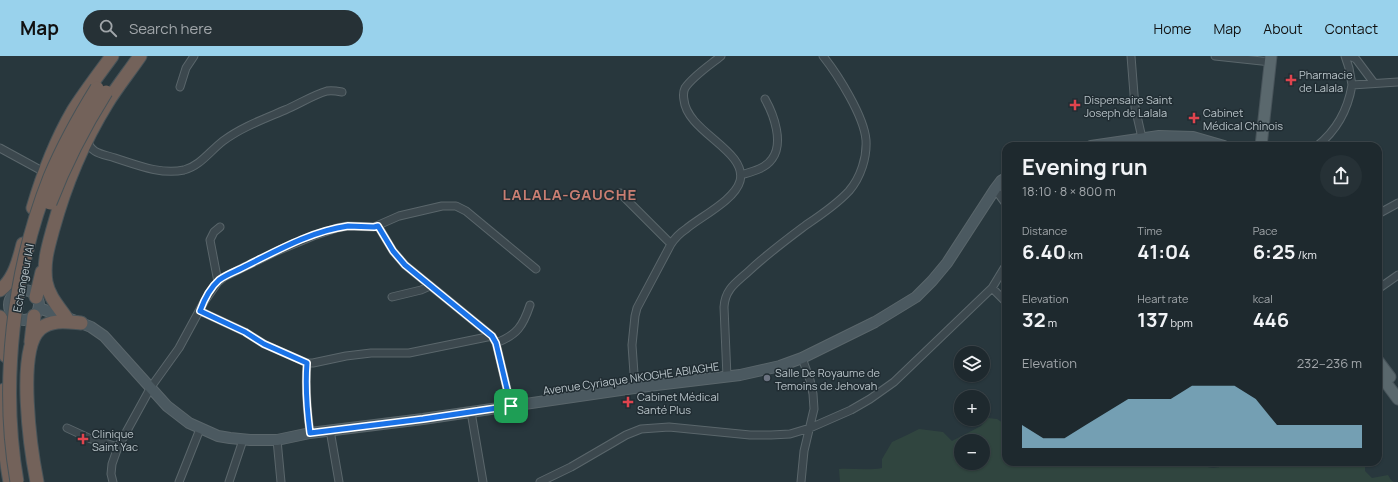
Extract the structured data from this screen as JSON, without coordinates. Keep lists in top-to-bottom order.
{
  "streets": {
    "highway": ["Echangeur IAI"],
    "street": ["Avenue Cyriaque NKOGHE ABIAGHE"]
  },
  "districts": ["LALALA-GAUCHE"],
  "places": {
    "health": [
      "Pharmacie de Lalala",
      "Dispensaire Saint Joseph de Lalala",
      "Cabinet Médical Chinois",
      "Cabinet Médical Santé Plus",
      "Clinique Saint Yac"
    ],
    "other": ["Salle De Royaume de Temoins de Jehovah"]
  },
  "page": {
    "header": "Map",
    "search": "Search here",
    "nav": [
      "Home",
      "Map",
      "About",
      "Contact"
    ],
    "heading": ["Evening run", "18:10 · 8 × 800 m"],
    "stats": [
      ["Distance", "6.40 km"],
      ["Time", "41:04"],
      ["Pace", "6:25 /km"],
      ["Elevation", "32 m"],
      ["Heart rate", "137 bpm"],
      ["kcal", "446"]
    ],
    "map_buttons": ["+", "−"],
    "chart": ["Elevation", "232–236 m"]
  }
}
